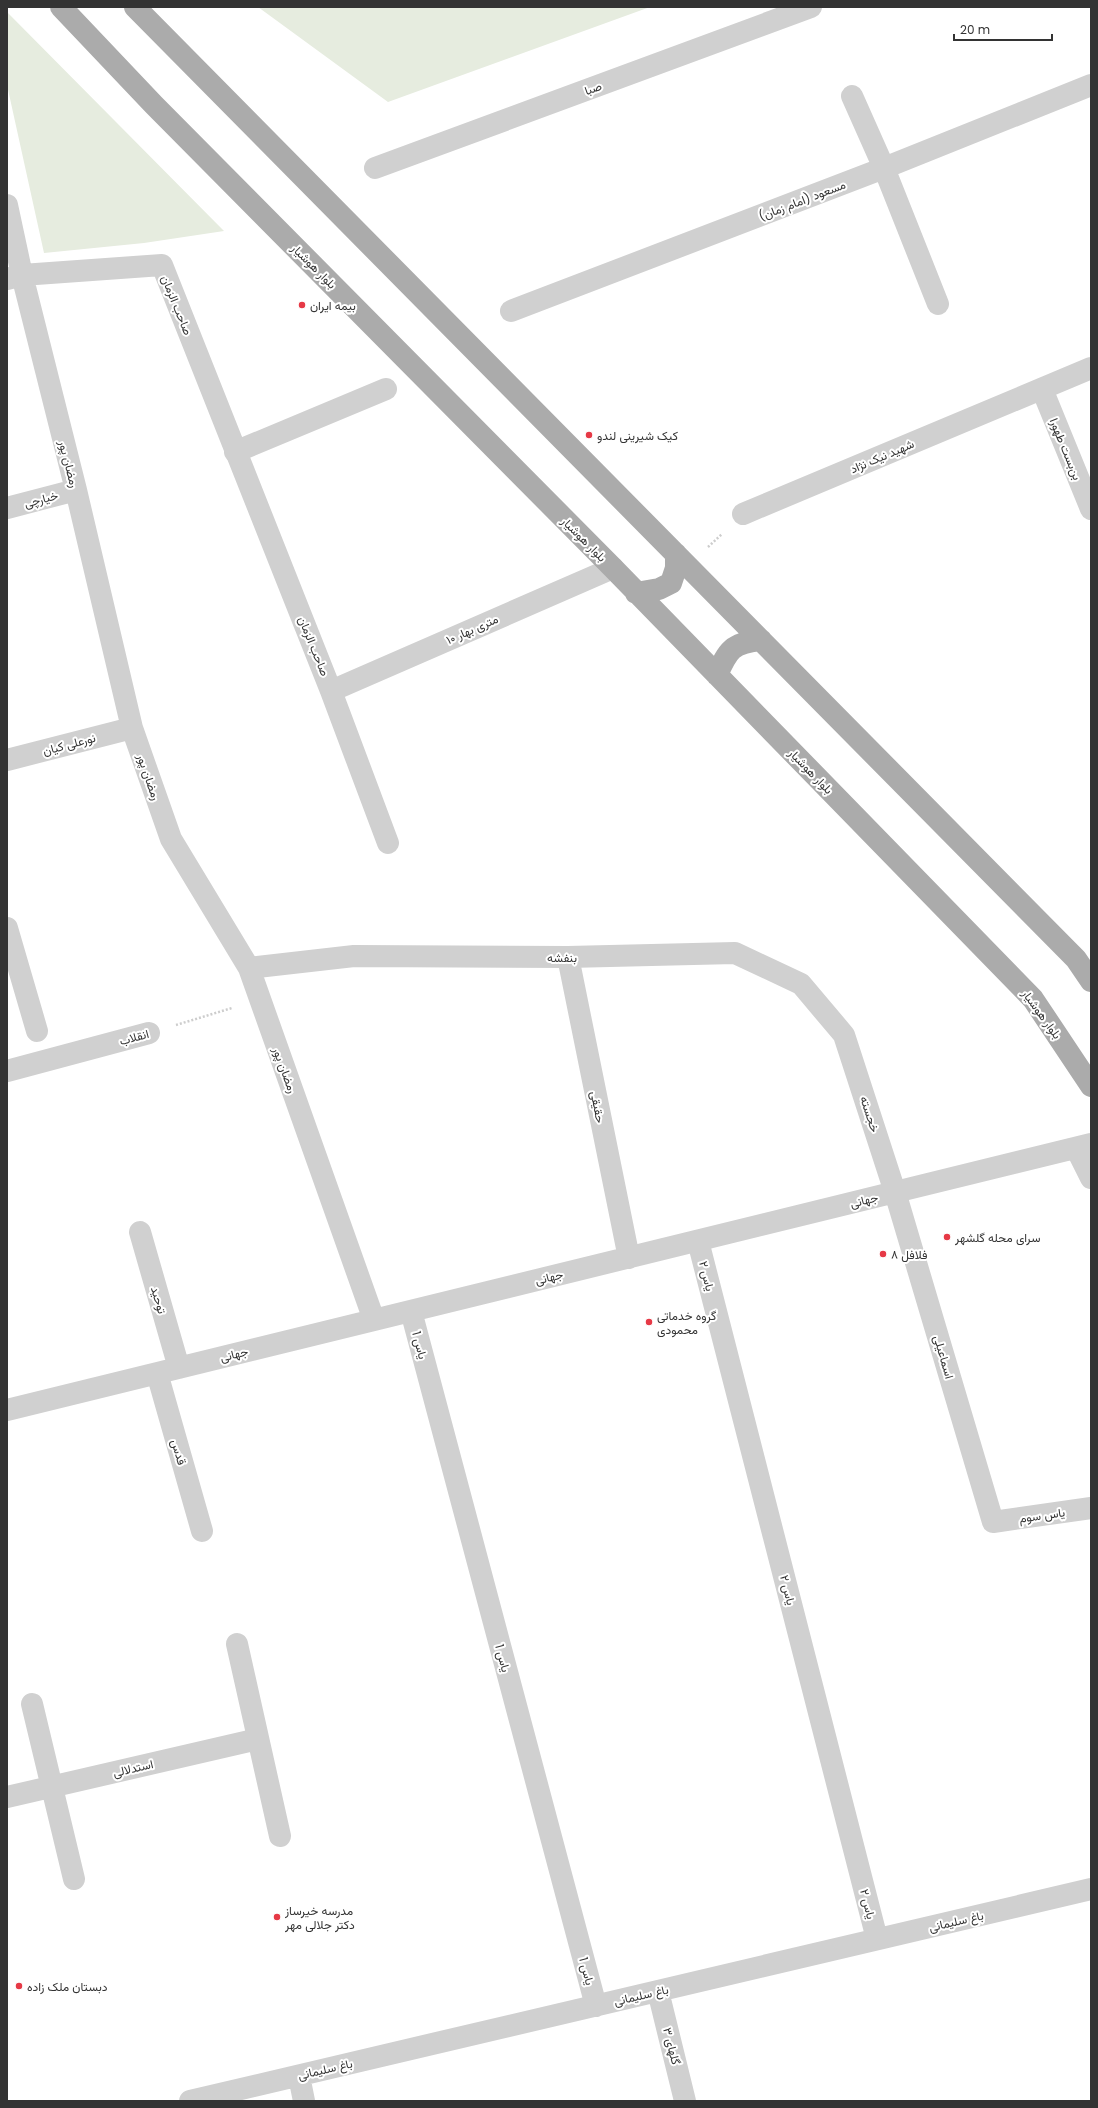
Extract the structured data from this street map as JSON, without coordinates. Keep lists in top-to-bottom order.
{
  "streets": {
    "main road": ["بلوار هوشیار"],
    "street": [
      "صبا",
      "مسعود (امام زمان)",
      "صاحب الزمان",
      "بن‌بست طهورا",
      "شهید نیک نژاد",
      "رمضان پور",
      "خیارچی",
      "۱۰ متری بهار",
      "نورعلی کیان",
      "بنفشه",
      "انقلاب",
      "حقیقی",
      "خجسته",
      "جهانی",
      "یاس ۲",
      "توحید",
      "یاس 1",
      "اسماعیلی",
      "قدس",
      "یاس سوم",
      "استدلالی",
      "باغ سلیمانی",
      "گلهای ۳"
    ]
  },
  "crossings": [
    ["بلوار هوشیار", "۱۰ متری بهار"],
    ["صاحب الزمان", "رمضان پور"],
    ["صاحب الزمان", "۱۰ متری بهار"],
    ["بن‌بست طهورا", "شهید نیک نژاد"],
    ["رمضان پور", "خیارچی"],
    ["رمضان پور", "نورعلی کیان"],
    ["رمضان پور", "بنفشه"],
    ["رمضان پور", "انقلاب"],
    ["رمضان پور", "جهانی"],
    ["بنفشه", "حقیقی"],
    ["بنفشه", "خجسته"],
    ["حقیقی", "جهانی"],
    ["خجسته", "جهانی"],
    ["خجسته", "اسماعیلی"],
    ["جهانی", "یاس ۲"],
    ["جهانی", "توحید"],
    ["جهانی", "یاس 1"],
    ["جهانی", "اسماعیلی"],
    ["جهانی", "قدس"],
    ["یاس ۲", "باغ سلیمانی"],
    ["یاس 1", "باغ سلیمانی"],
    ["اسماعیلی", "یاس سوم"],
    ["باغ سلیمانی", "گلهای ۳"]
  ],
  "places": [
    "بیمه ایران",
    "کیک شیرینی لندو",
    "سرای محله گلشهر",
    "فلافل ۸",
    "گروه خدماتی محمودی",
    "مدرسه خیرساز دکتر جلالی مهر",
    "دبستان ملک زاده"
  ],
  "scale_bar": "20 m"
}
